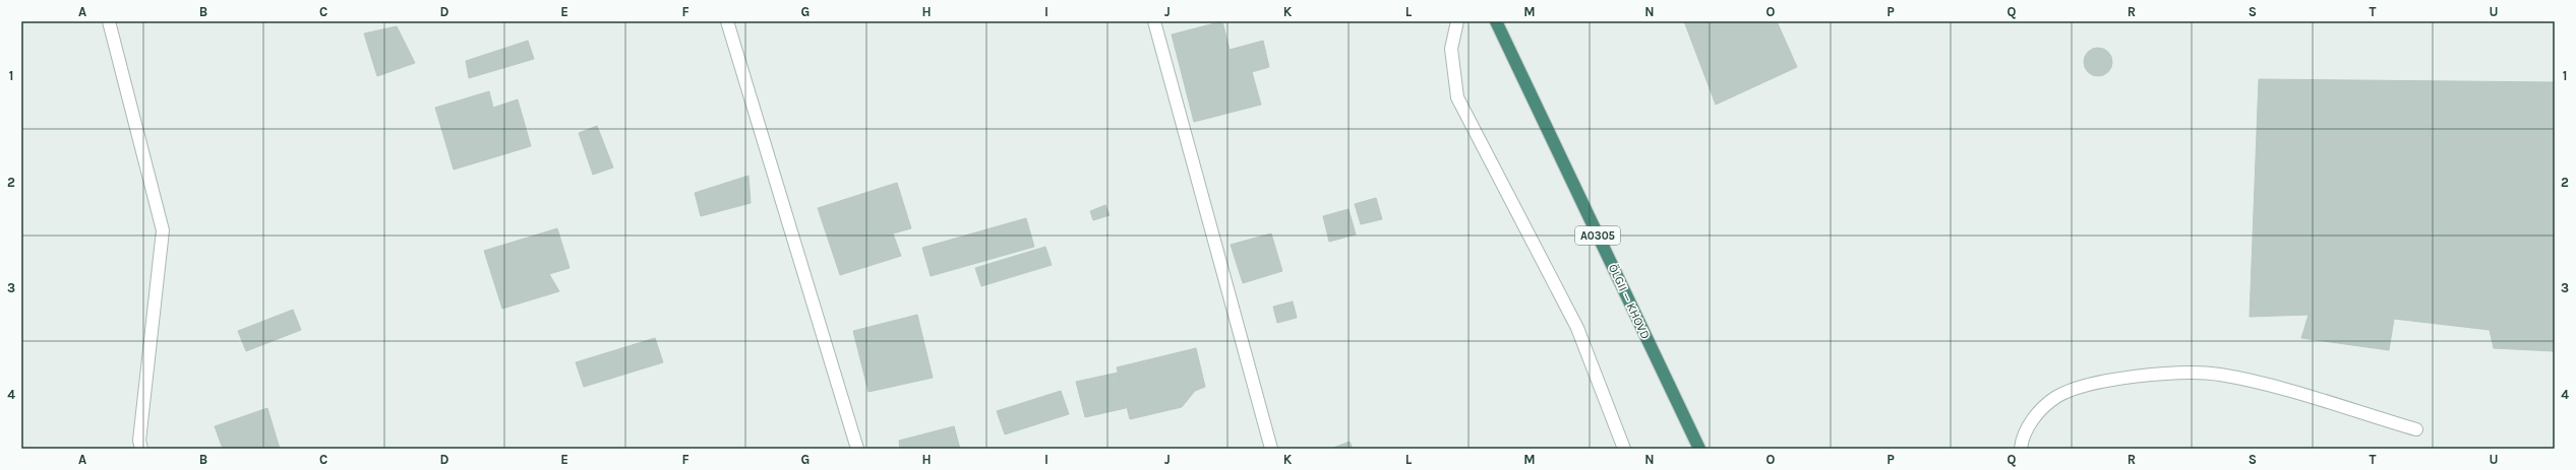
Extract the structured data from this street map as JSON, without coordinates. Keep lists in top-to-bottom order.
{
  "streets": {
    "highway": ["A0305", "ÖLGII — KHOVD"]
  },
  "grid": {
    "columns": [
      "A",
      "B",
      "C",
      "D",
      "E",
      "F",
      "G",
      "H",
      "I",
      "J",
      "K",
      "L",
      "M",
      "N",
      "O",
      "P",
      "Q",
      "R",
      "S",
      "T",
      "U"
    ],
    "rows": [
      "1",
      "2",
      "3",
      "4"
    ]
  }
}
